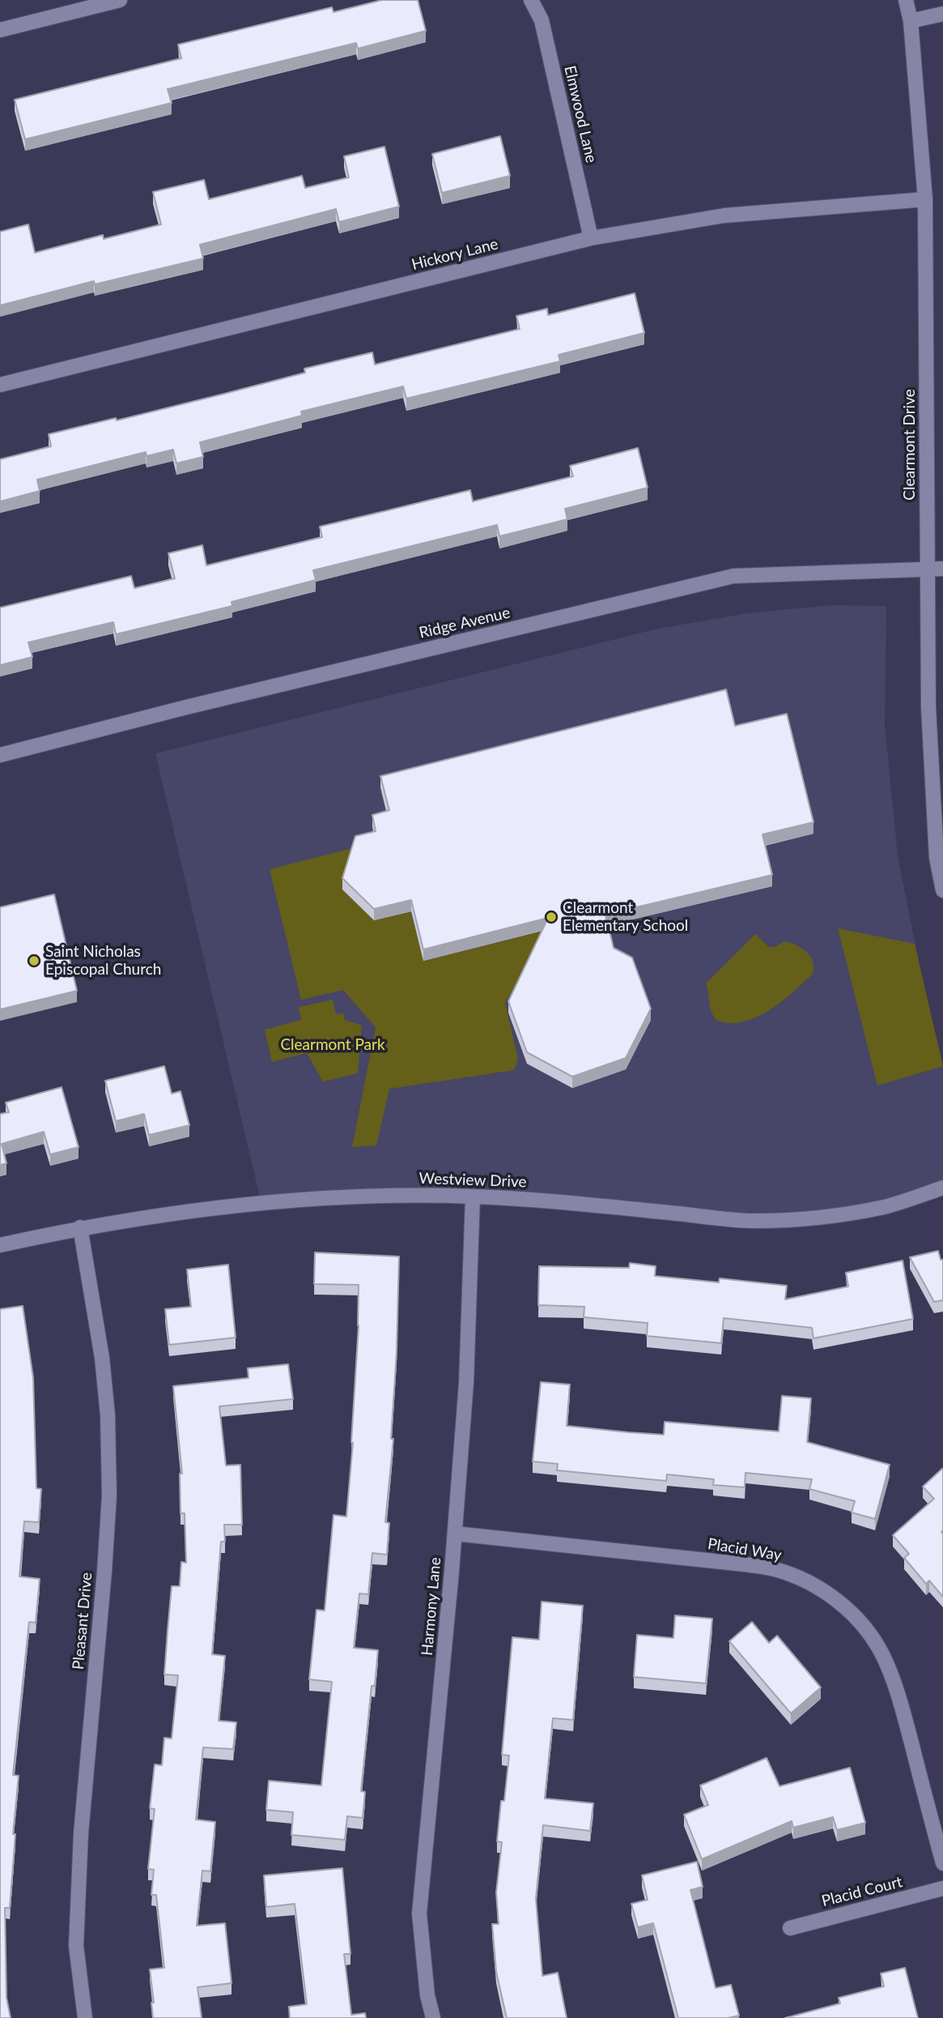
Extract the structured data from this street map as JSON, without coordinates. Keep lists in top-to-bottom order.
{
  "streets": {
    "street": [
      "Elmwood Lane",
      "Hickory Lane",
      "Clearmont Drive",
      "Ridge Avenue",
      "Westview Drive",
      "Placid Way",
      "Harmony Lane",
      "Pleasant Drive",
      "Placid Court"
    ]
  },
  "crossings": [
    ["Elmwood Lane", "Hickory Lane"],
    ["Hickory Lane", "Clearmont Drive"],
    ["Clearmont Drive", "Ridge Avenue"],
    ["Westview Drive", "Harmony Lane"],
    ["Westview Drive", "Pleasant Drive"],
    ["Placid Way", "Harmony Lane"]
  ],
  "parks": ["Clearmont Park"],
  "places": ["Clearmont Elementary School", "Saint Nicholas Episcopal Church"]
}
